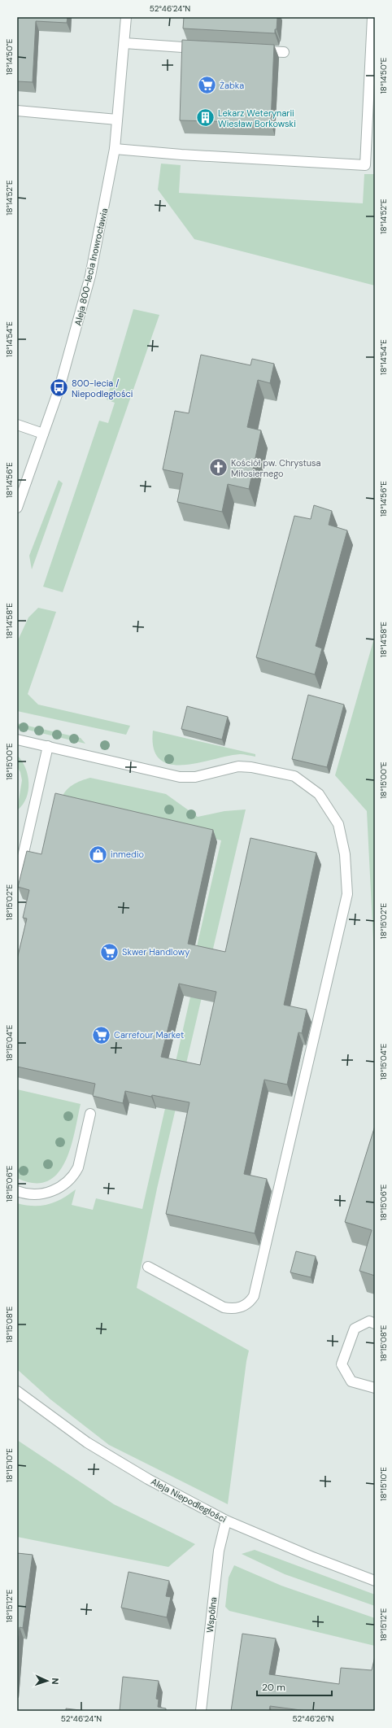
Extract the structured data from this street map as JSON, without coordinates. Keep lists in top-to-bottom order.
{
  "streets": {
    "street": ["Aleja 800-lecia Inowrocławia", "Aleja Niepodległości", "Wspólna"]
  },
  "crossings": [
    ["Aleja Niepodległości", "Wspólna"]
  ],
  "places": {
    "supermarket": ["Żabka", "Skwer Handlowy", "Carrefour Market"],
    "building": ["Lekarz Weterynarii Wiesław Borkowski"],
    "bus stop": ["800-lecia / Niepodległości"],
    "church": ["Kościół pw. Chrystusa Miłosiernego"],
    "shop": ["inmedio"]
  },
  "scale_bar": "20 m",
  "north": "right",
  "coordinates": [
    "52°46'24\"N",
    "18°14'50\"E",
    "18°14'52\"E",
    "18°14'54\"E",
    "18°14'56\"E",
    "18°14'58\"E",
    "18°15'00\"E",
    "18°15'02\"E",
    "18°15'04\"E",
    "18°15'06\"E",
    "18°15'08\"E",
    "18°15'10\"E",
    "18°15'12\"E",
    "52°46'26\"N"
  ]
}
